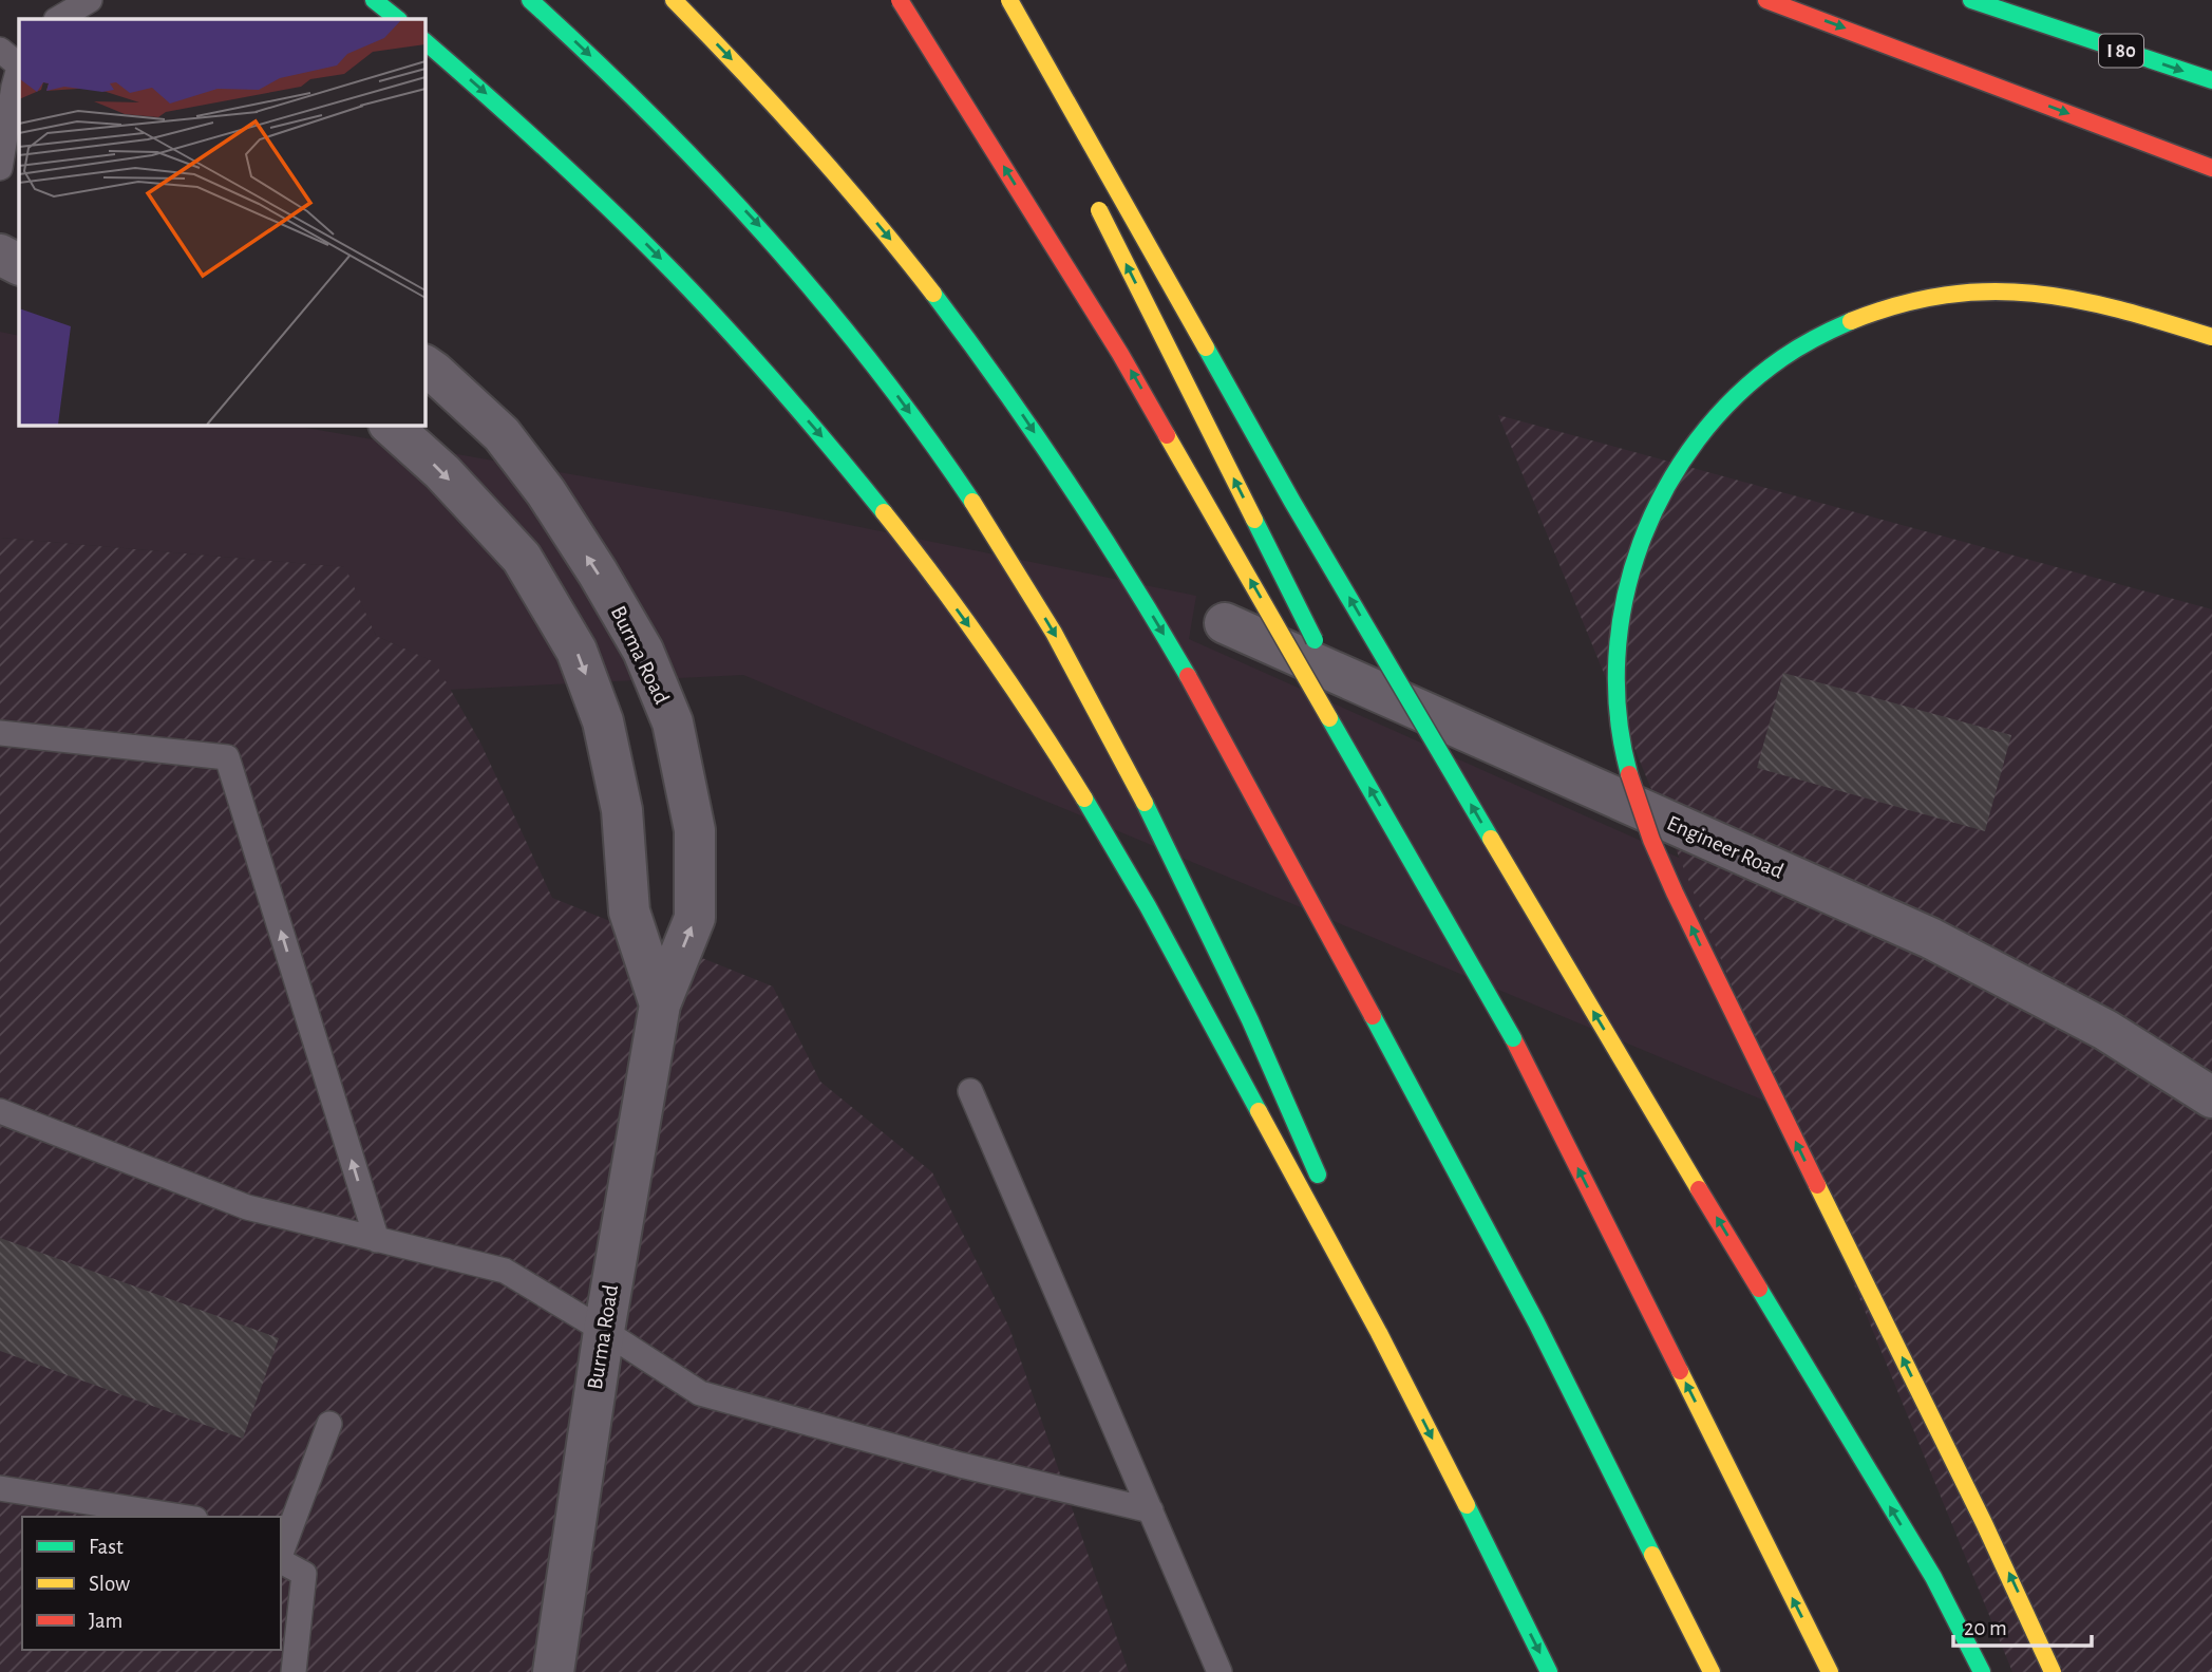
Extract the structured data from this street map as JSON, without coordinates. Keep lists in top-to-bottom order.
{
  "streets": {
    "highway": ["I 80"],
    "street": ["Burma Road", "Engineer Road"]
  },
  "legend": ["Fast", "Slow", "Jam"],
  "scale_bar": "20 m"
}
